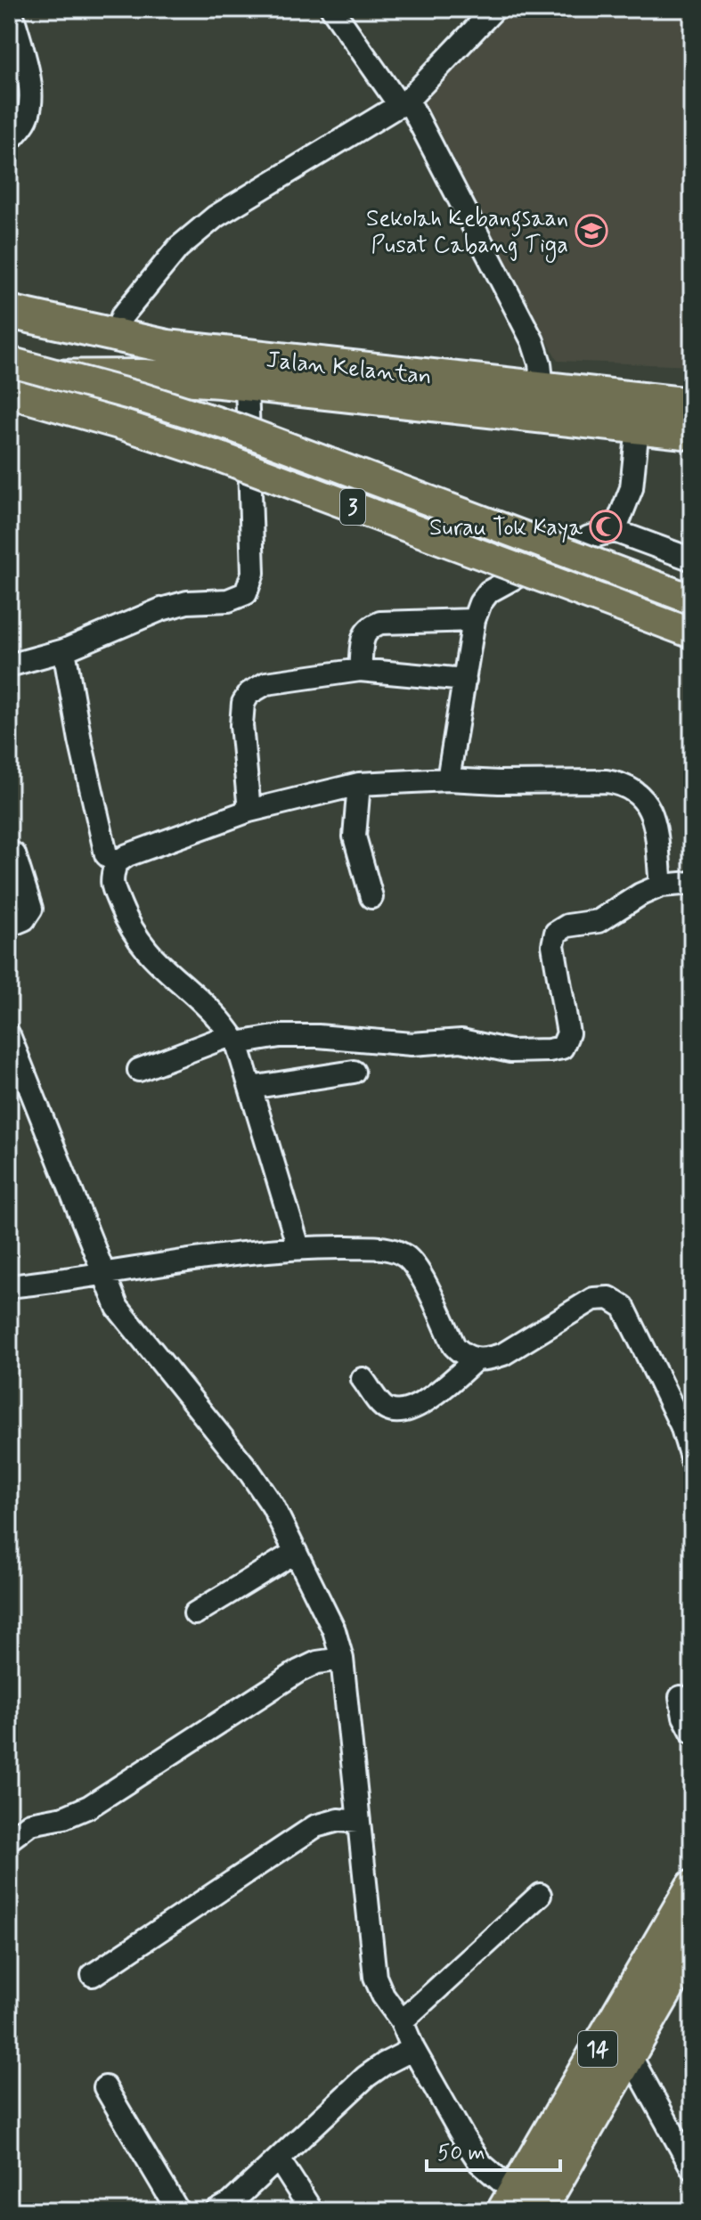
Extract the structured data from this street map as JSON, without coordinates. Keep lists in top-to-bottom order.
{
  "streets": {
    "highway": ["Jalan Kelantan", "14"],
    "main road": ["3"]
  },
  "places": {
    "school or university": ["Sekolah Kebangsaan Pusat Cabang Tiga"],
    "mosque": ["Surau Tok Kaya"]
  },
  "scale_bar": "50 m"
}
